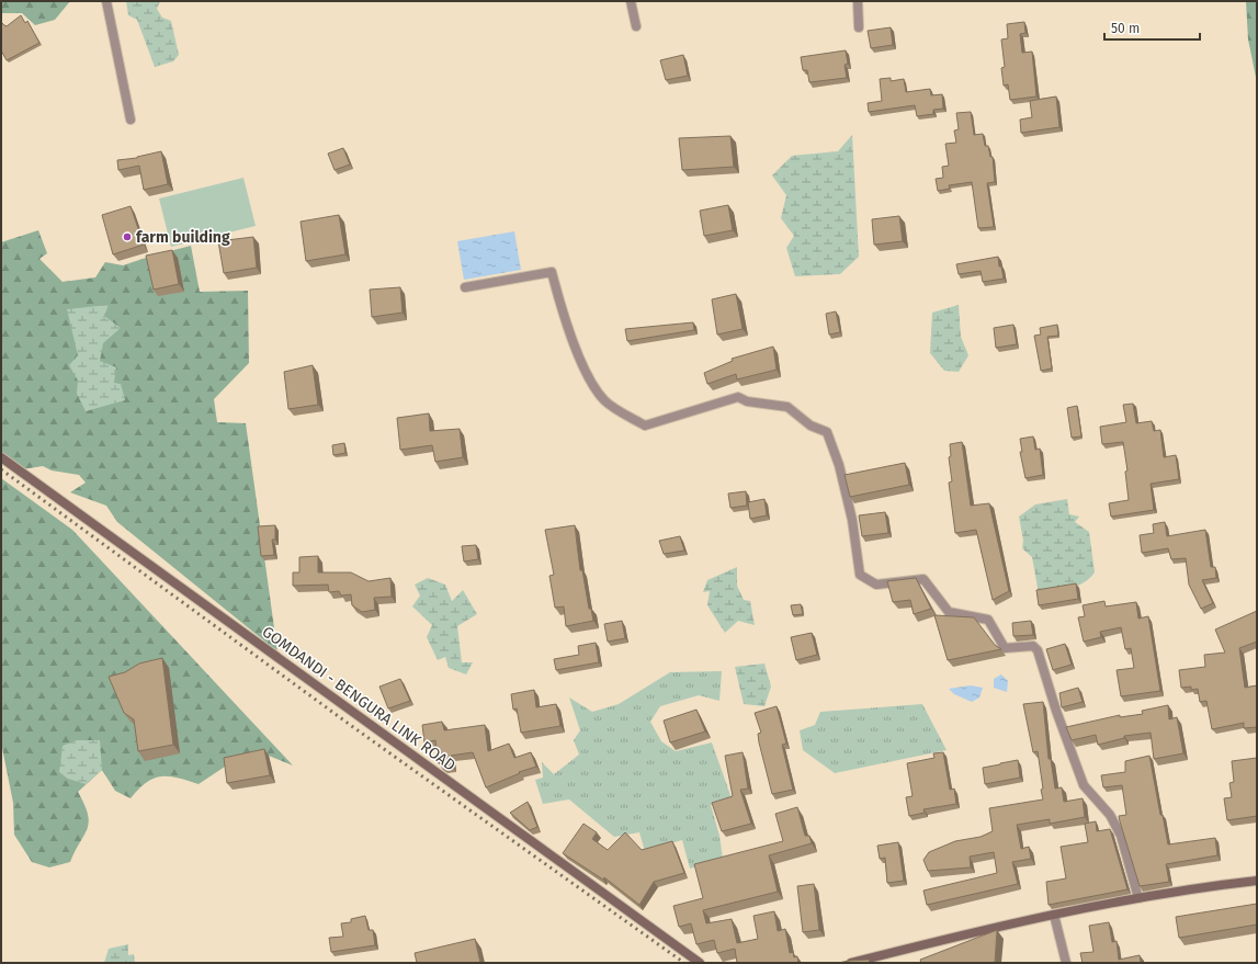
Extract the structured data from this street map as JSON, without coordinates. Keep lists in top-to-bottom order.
{
  "streets": {
    "main road": ["GOMDANDI - BENGURA LINK ROAD"]
  },
  "places": ["farm building"],
  "scale_bar": "50 m"
}
